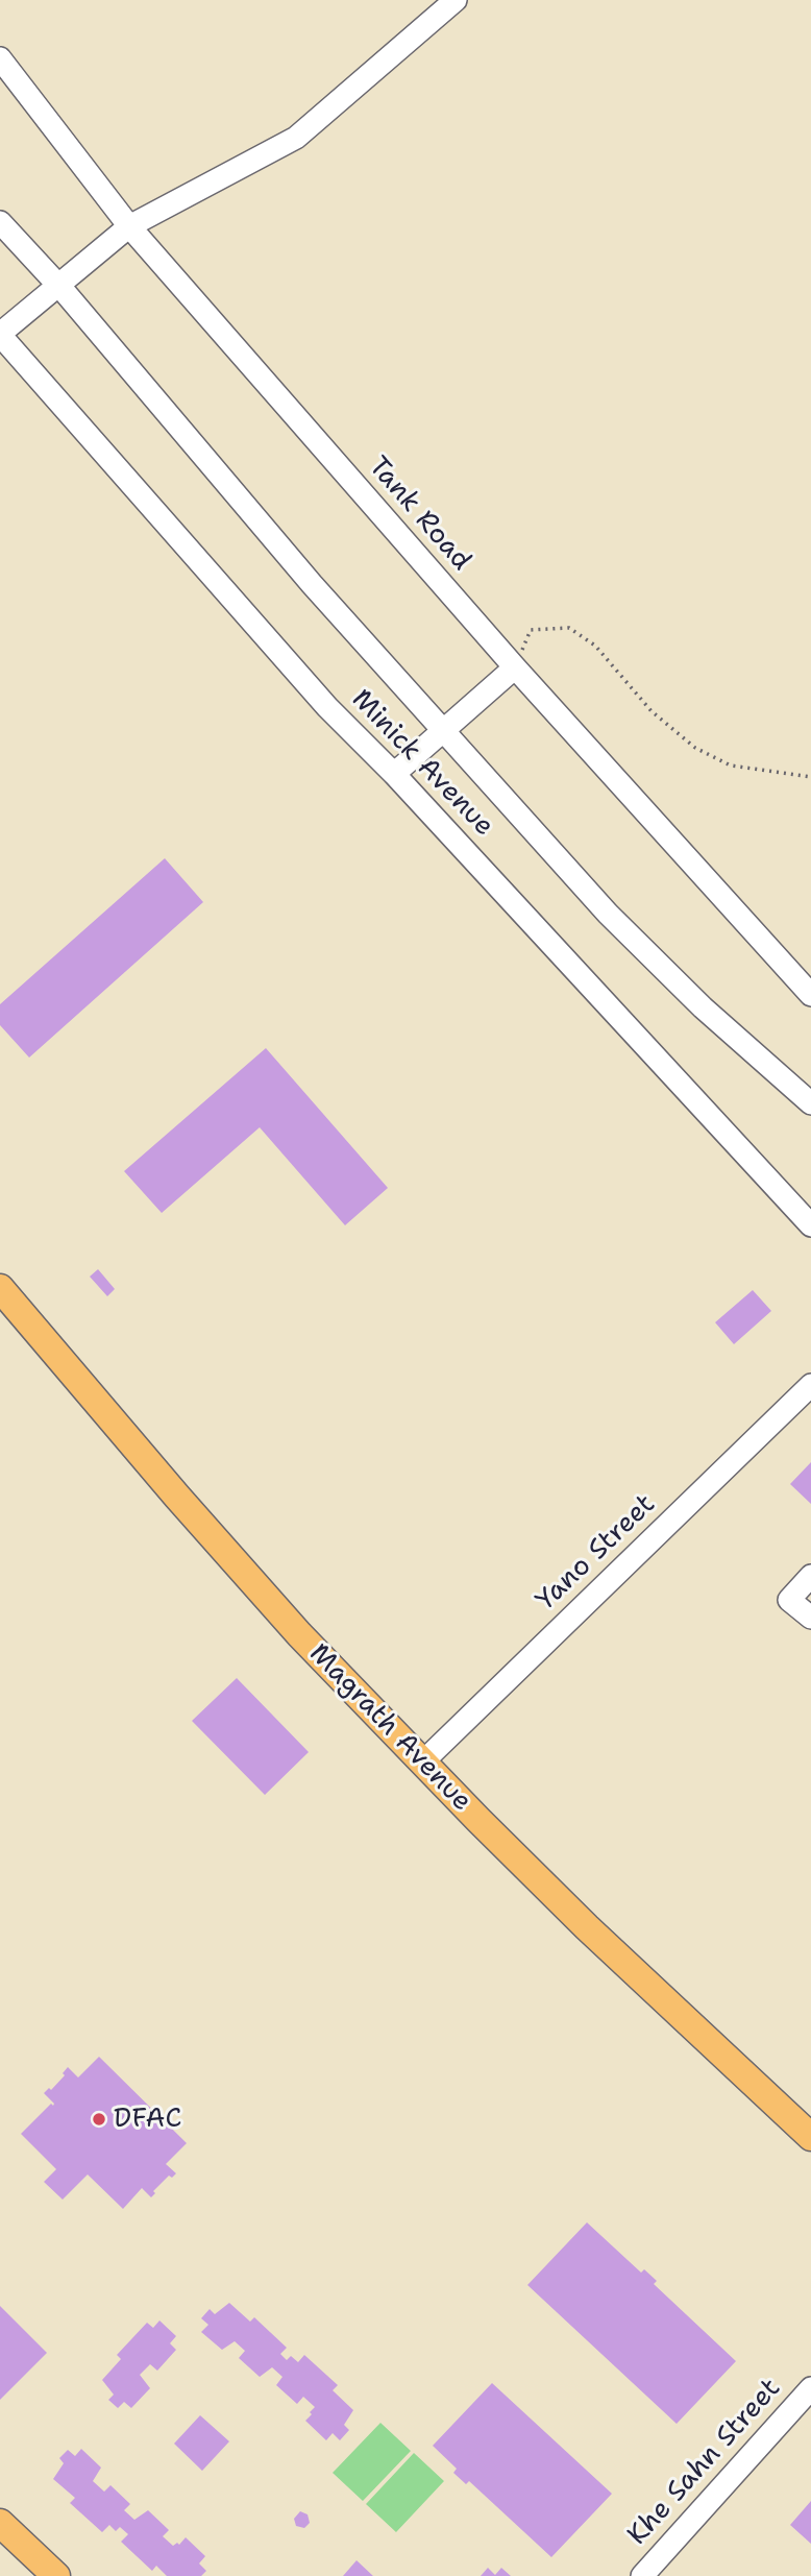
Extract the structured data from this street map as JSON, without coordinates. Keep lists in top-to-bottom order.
{
  "streets": {
    "main road": ["Magrath Avenue"],
    "street": [
      "Tank Road",
      "Minick Avenue",
      "Yano Street",
      "Khe Sahn Street"
    ]
  },
  "crossings": [
    ["Yano Street", "Magrath Avenue"]
  ],
  "places": ["DFAC"]
}
